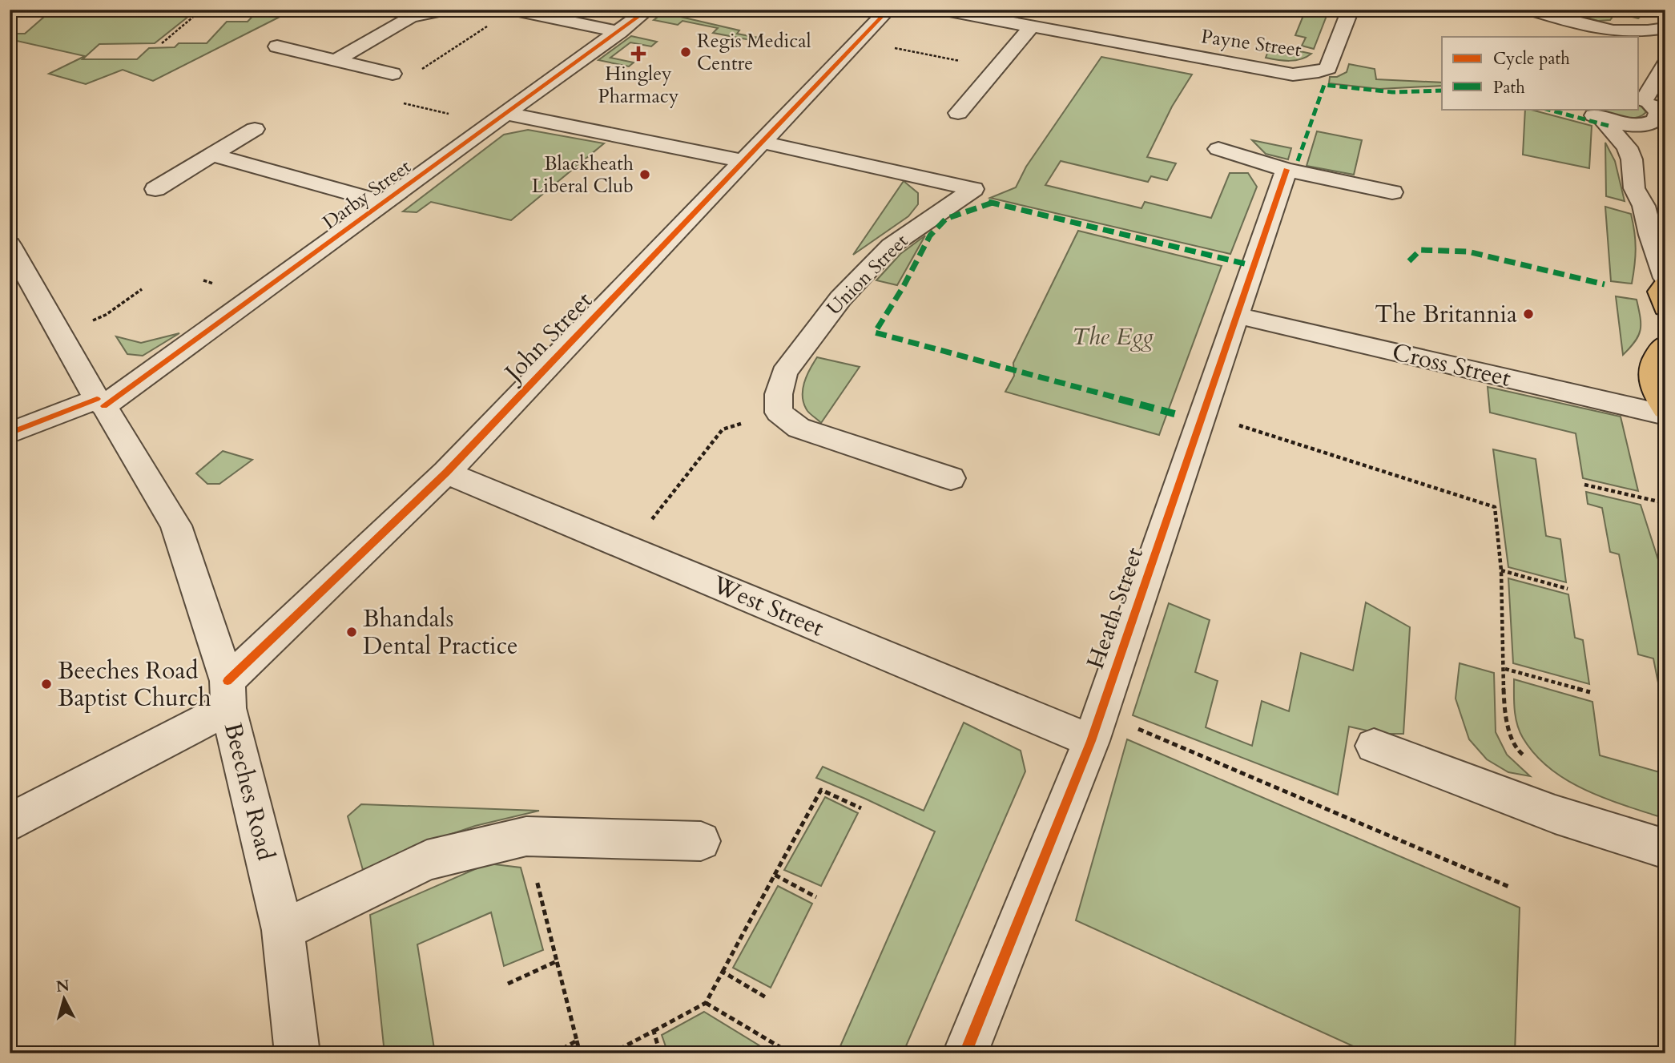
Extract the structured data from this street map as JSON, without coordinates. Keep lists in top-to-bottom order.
{
  "streets": {
    "street": [
      "Payne Street",
      "Darby Street",
      "Union Street",
      "John Street",
      "Cross Street",
      "West Street",
      "Heath Street",
      "Beeches Road"
    ]
  },
  "crossings": [
    ["Darby Street", "Union Street"],
    ["Darby Street", "Beeches Road"],
    ["Union Street", "John Street"],
    ["John Street", "West Street"],
    ["John Street", "Beeches Road"],
    ["Cross Street", "Heath Street"],
    ["West Street", "Heath Street"]
  ],
  "parks": ["The Egg"],
  "places": {
    "other": [
      "Regis Medical Centre",
      "Blackheath Liberal Club",
      "The Britannia",
      "Bhandals Dental Practice",
      "Beeches Road Baptist Church"
    ],
    "health": ["Hingley Pharmacy"]
  },
  "legend": ["Cycle path", "Path"],
  "north": "top"
}
